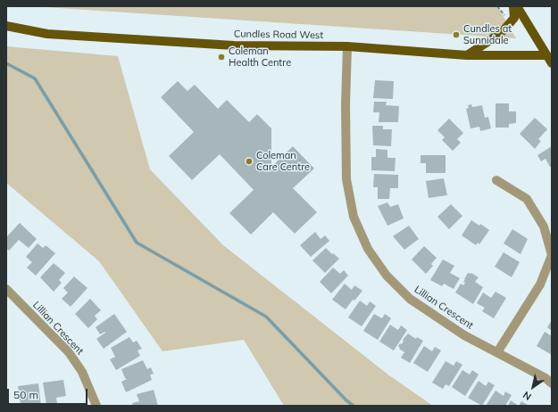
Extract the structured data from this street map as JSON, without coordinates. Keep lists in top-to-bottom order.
{
  "streets": {
    "main road": ["Cundles Road West"],
    "street": ["Lillian Crescent"]
  },
  "crossings": [
    ["Cundles Road West", "Lillian Crescent"]
  ],
  "places": ["Cundles at Sunnidale", "Coleman Health Centre", "Coleman Care Centre"],
  "scale_bar": "50 m",
  "north": "bottom left"
}
